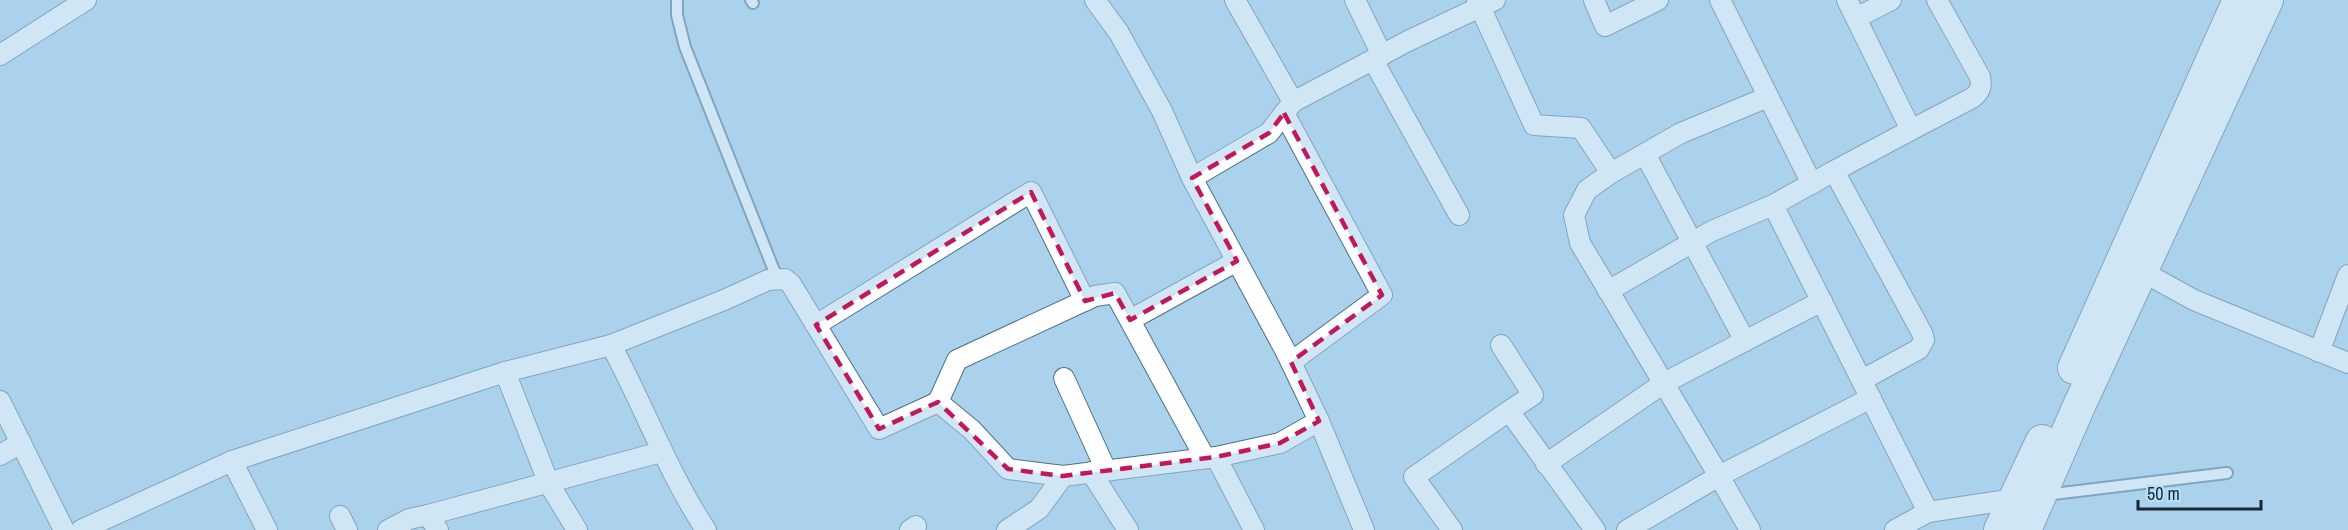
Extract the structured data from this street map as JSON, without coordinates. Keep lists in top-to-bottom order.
{
  "scale_bar": "50 m"
}
